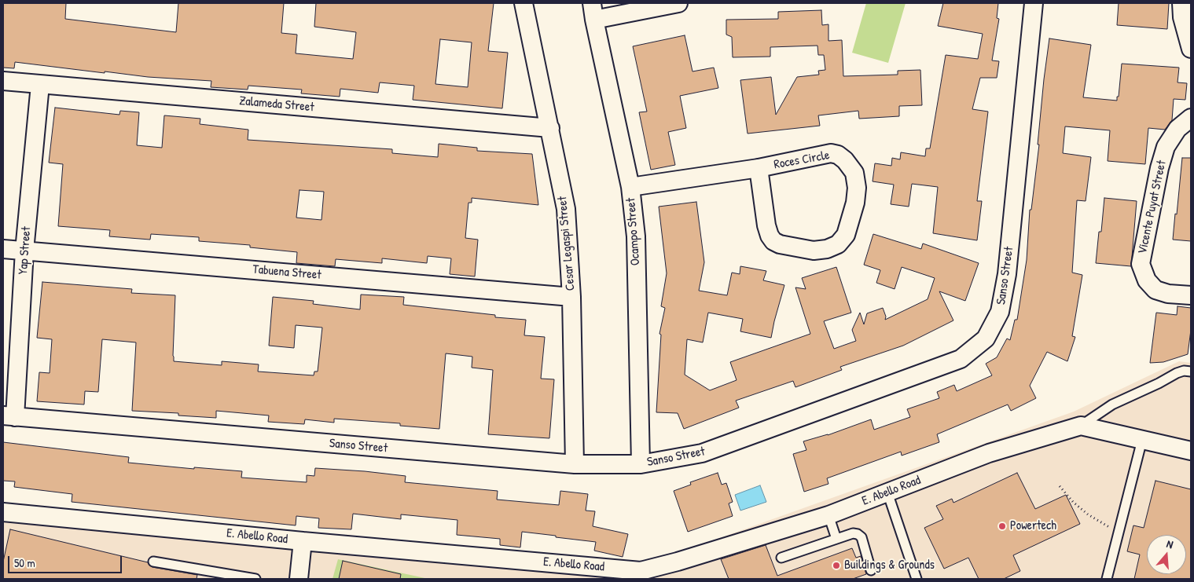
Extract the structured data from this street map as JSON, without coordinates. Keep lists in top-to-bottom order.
{
  "streets": {
    "street": [
      "Zalameda Street",
      "Roces Circle",
      "Vicente Puyat Street",
      "Ocampo Street",
      "Cesar Legaspi Street",
      "Yap Street",
      "Tabuena Street",
      "Sanso Street",
      "E. Abello Road"
    ]
  },
  "crossings": [
    ["Zalameda Street", "Cesar Legaspi Street"],
    ["Zalameda Street", "Yap Street"],
    ["Roces Circle", "Ocampo Street"],
    ["Ocampo Street", "Sanso Street"],
    ["Cesar Legaspi Street", "Tabuena Street"],
    ["Cesar Legaspi Street", "Sanso Street"],
    ["Yap Street", "Tabuena Street"],
    ["Yap Street", "Sanso Street"]
  ],
  "places": ["Powertech", "Buildings & Grounds"],
  "scale_bar": "50 m",
  "north": "top"
}
